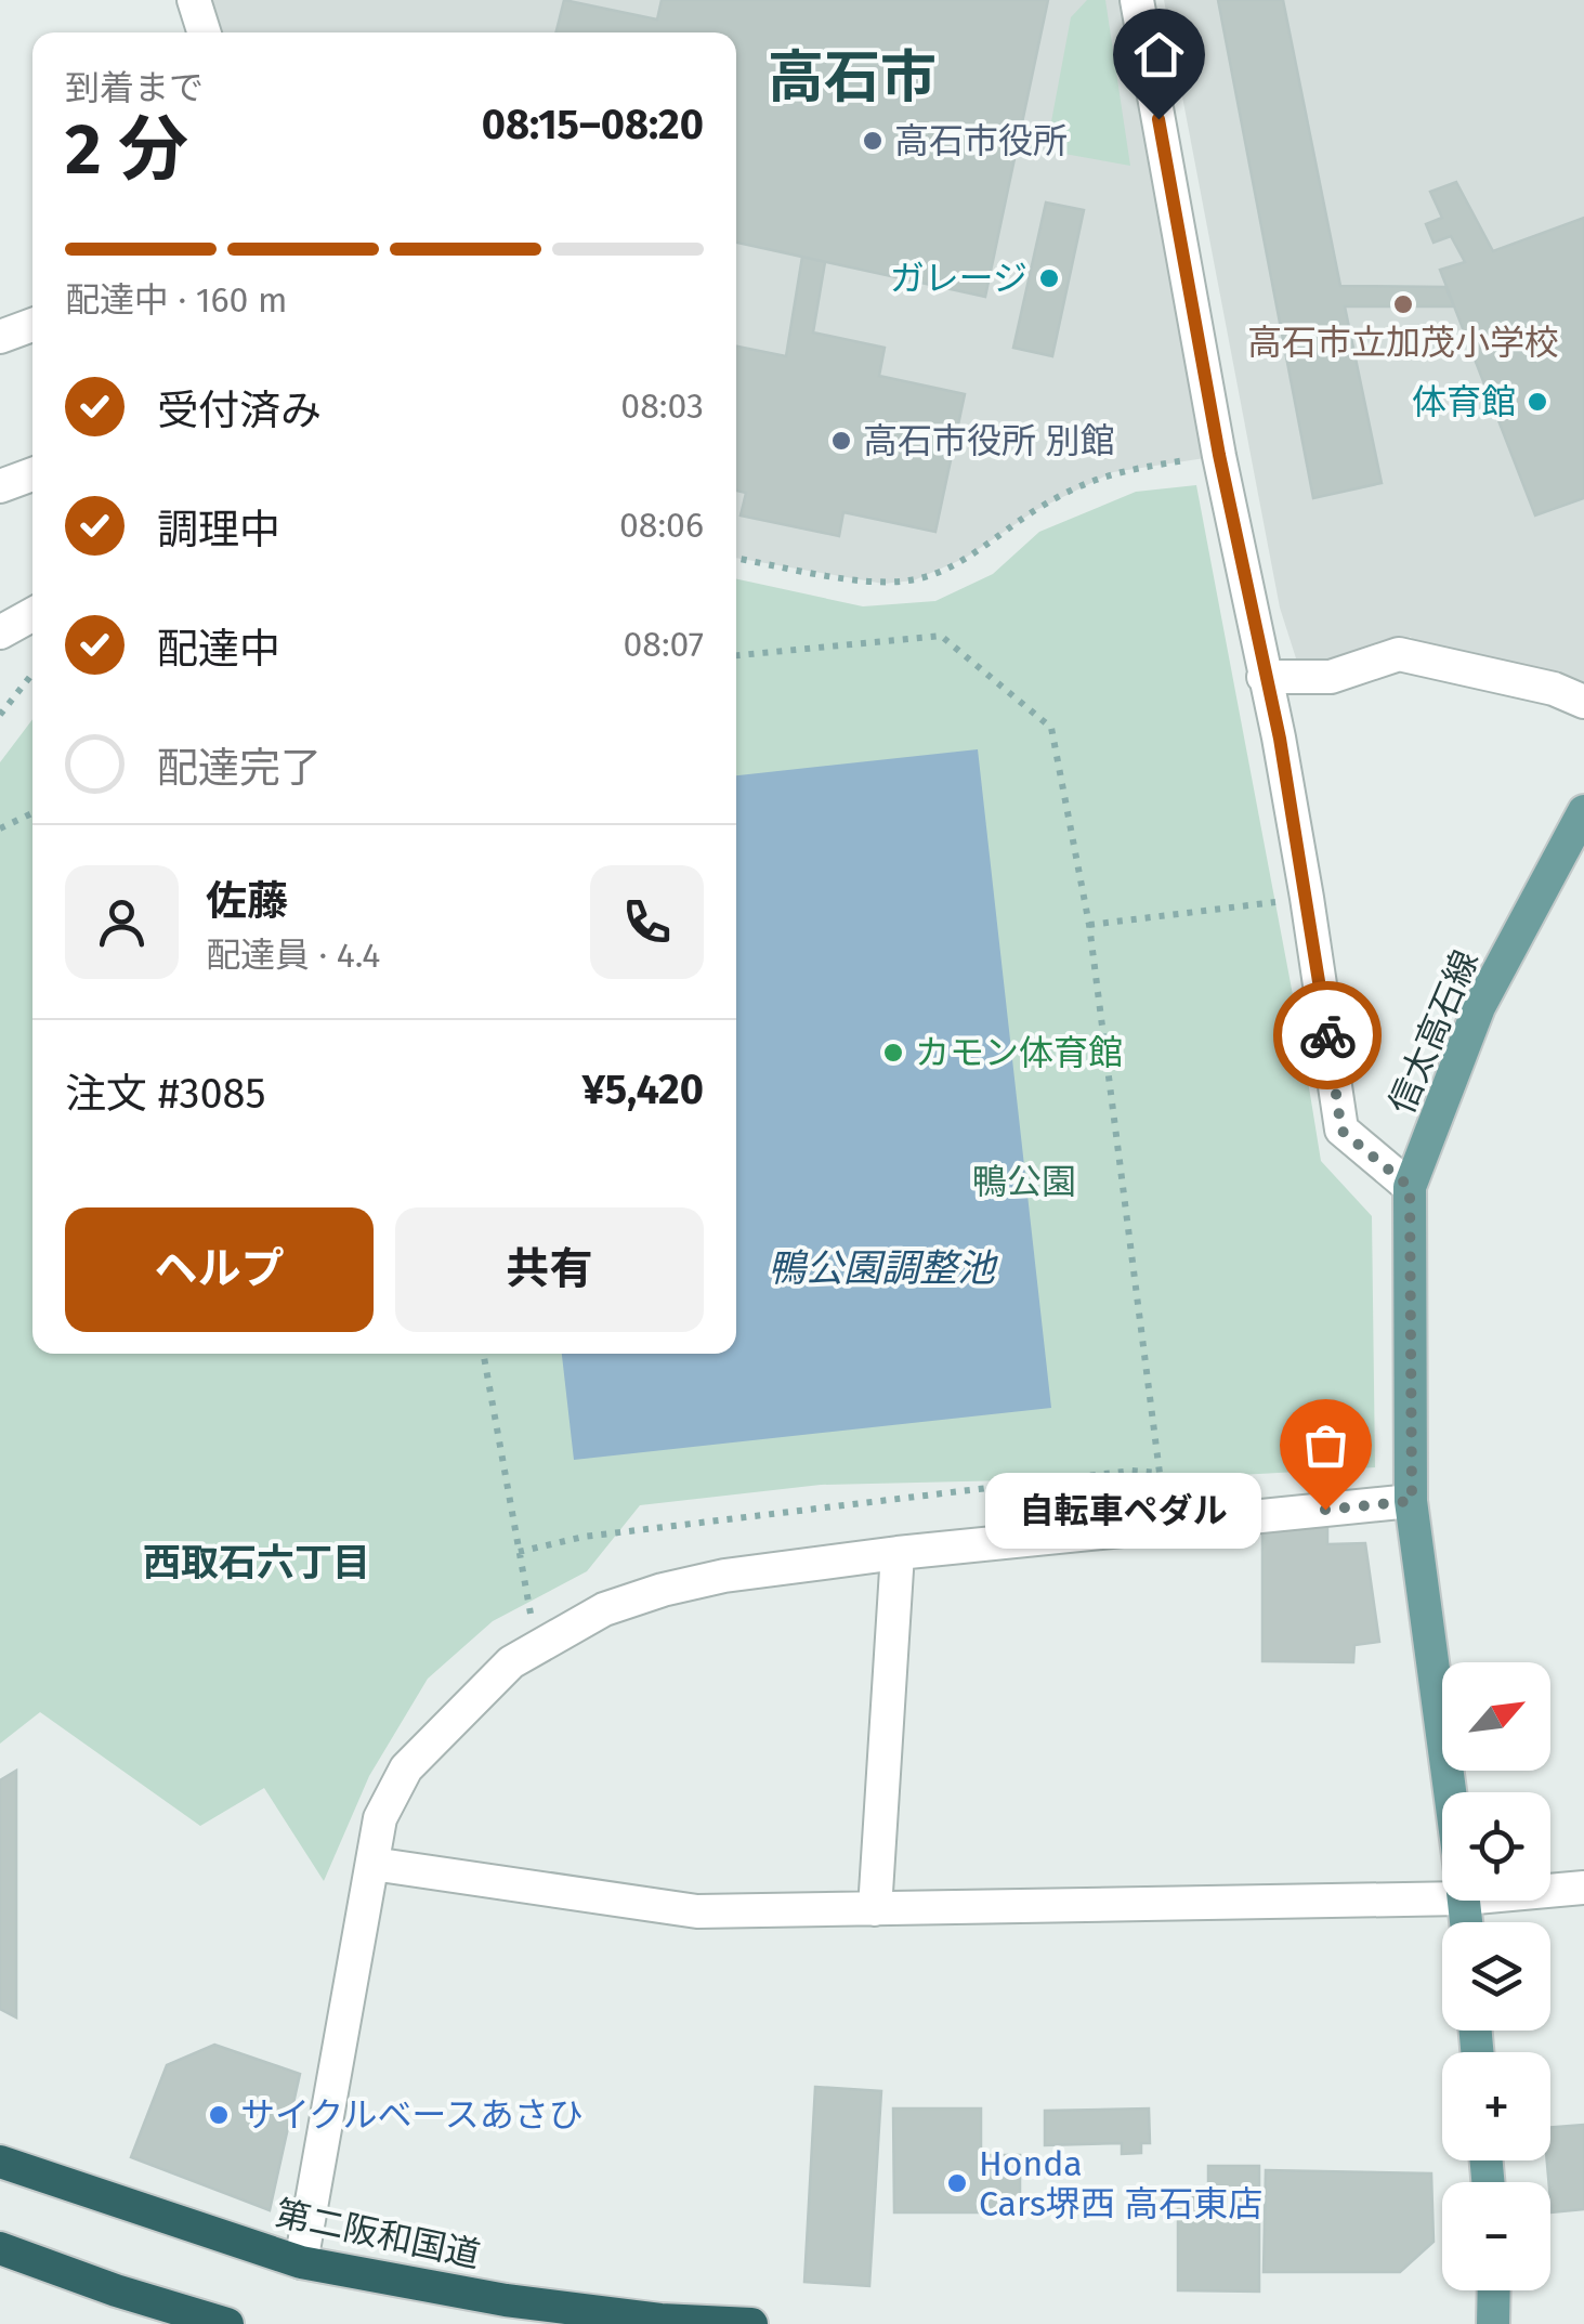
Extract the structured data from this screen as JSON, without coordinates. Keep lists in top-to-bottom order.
{
  "streets": {
    "highway": ["第二阪和国道"],
    "main road": ["信太高石線"]
  },
  "districts": ["高石市", "西取石六丁目"],
  "water": ["鴨公園調整池"],
  "parks": ["鴨公園"],
  "places": [
    "高石市役所",
    "ガレージ",
    "高石市立加茂小学校",
    "体育館",
    "高石市役所 別館",
    "カモン体育館",
    "自転車ペダル",
    "サイクルベースあさひ",
    "Honda Cars堺西 高石東店"
  ],
  "north": "top right",
  "page": {
    "heading": ["2 分", "到着まで", "08:15–08:20"],
    "panel": [
      "佐藤",
      "配達員 · 4.4",
      "注文 #3085",
      "¥5,420"
    ],
    "bar": "配達中 · 160 m",
    "list": [
      ["受付済み", "08:03"],
      ["調理中", "08:06"],
      ["配達中", "08:07"],
      "配達完了"
    ],
    "buttons": ["ヘルプ", "共有"],
    "bubble": "自転車ペダル",
    "map_buttons": ["+", "−"]
  }
}
